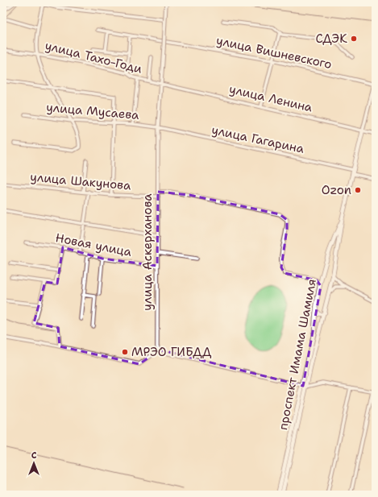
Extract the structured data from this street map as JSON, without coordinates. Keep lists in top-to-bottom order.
{
  "streets": {
    "main road": ["проспект Имама Шамиля"],
    "street": [
      "улица Вишневского",
      "улица Тахо-Годи",
      "улица Ленина",
      "улица Мусаева",
      "улица Гагарина",
      "улица Шакунова",
      "Новая улица",
      "улица Аскерханова"
    ]
  },
  "crossings": [
    ["улица Тахо-Годи", "улица Ленина"],
    ["улица Тахо-Годи", "улица Аскерханова"],
    ["улица Ленина", "улица Аскерханова"],
    ["улица Ленина", "проспект Имама Шамиля"],
    ["улица Мусаева", "улица Гагарина"],
    ["улица Мусаева", "улица Аскерханова"],
    ["улица Гагарина", "улица Аскерханова"],
    ["улица Гагарина", "проспект Имама Шамиля"],
    ["улица Шакунова", "улица Аскерханова"],
    ["Новая улица", "улица Аскерханова"]
  ],
  "places": ["СДЭК", "Ozon", "МРЭО ГИБДД"],
  "north": "top"
}
